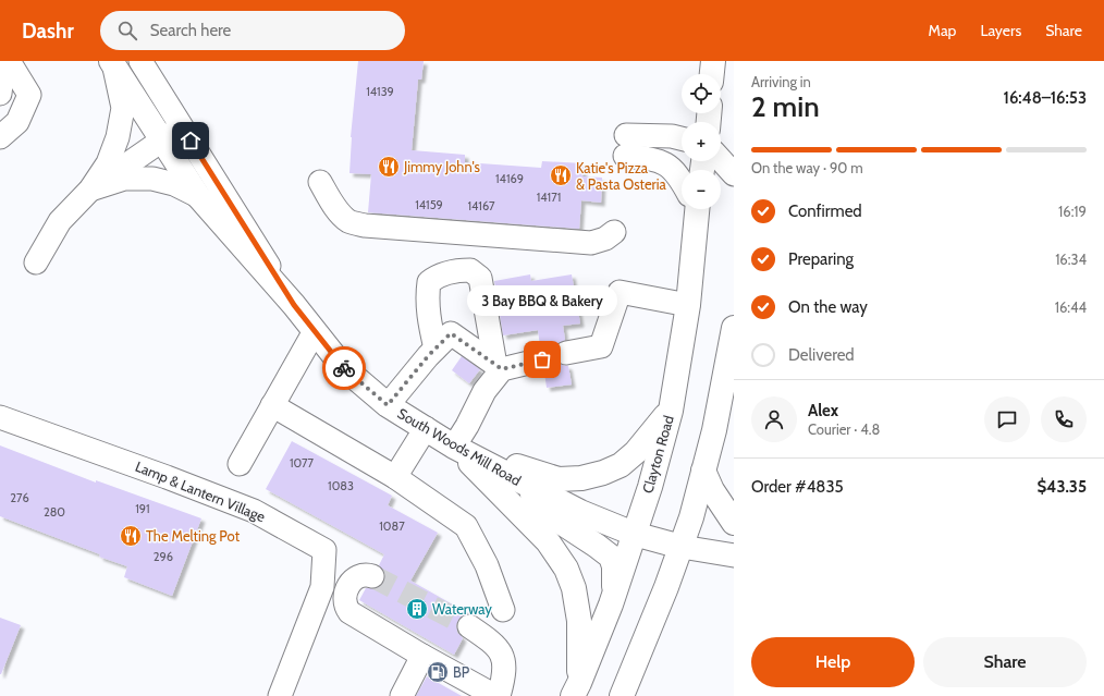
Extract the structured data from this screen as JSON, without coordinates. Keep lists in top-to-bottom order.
{
  "streets": {
    "main road": ["South Woods Mill Road", "Clayton Road"],
    "street": ["Lamp & Lantern Village"]
  },
  "crossings": [
    ["South Woods Mill Road", "Clayton Road"]
  ],
  "places": {
    "restaurant": ["Jimmy John's", "Katie's Pizza & Pasta Osteria", "The Melting Pot"],
    "other": ["3 Bay BBQ & Bakery"],
    "building": ["Waterway"],
    "fuel station": ["BP"]
  },
  "house_numbers": [
    "14139",
    "14169",
    "14171",
    "14159",
    "14167",
    "1077",
    "1083",
    "276",
    "191",
    "280",
    "1087",
    "296"
  ],
  "page": {
    "header": "Dashr",
    "search": "Search here",
    "nav": ["Map", "Layers", "Share"],
    "heading": ["2 min", "Arriving in", "16:48–16:53"],
    "panel": [
      "Alex",
      "Courier · 4.8",
      "Order #4835",
      "$43.35"
    ],
    "map_buttons": ["+", "−"],
    "bar": "On the way · 90 m",
    "list": [
      ["Confirmed", "16:19"],
      ["Preparing", "16:34"],
      ["On the way", "16:44"],
      "Delivered"
    ],
    "bubble": "3 Bay BBQ & Bakery",
    "buttons": ["Help", "Share"]
  }
}
